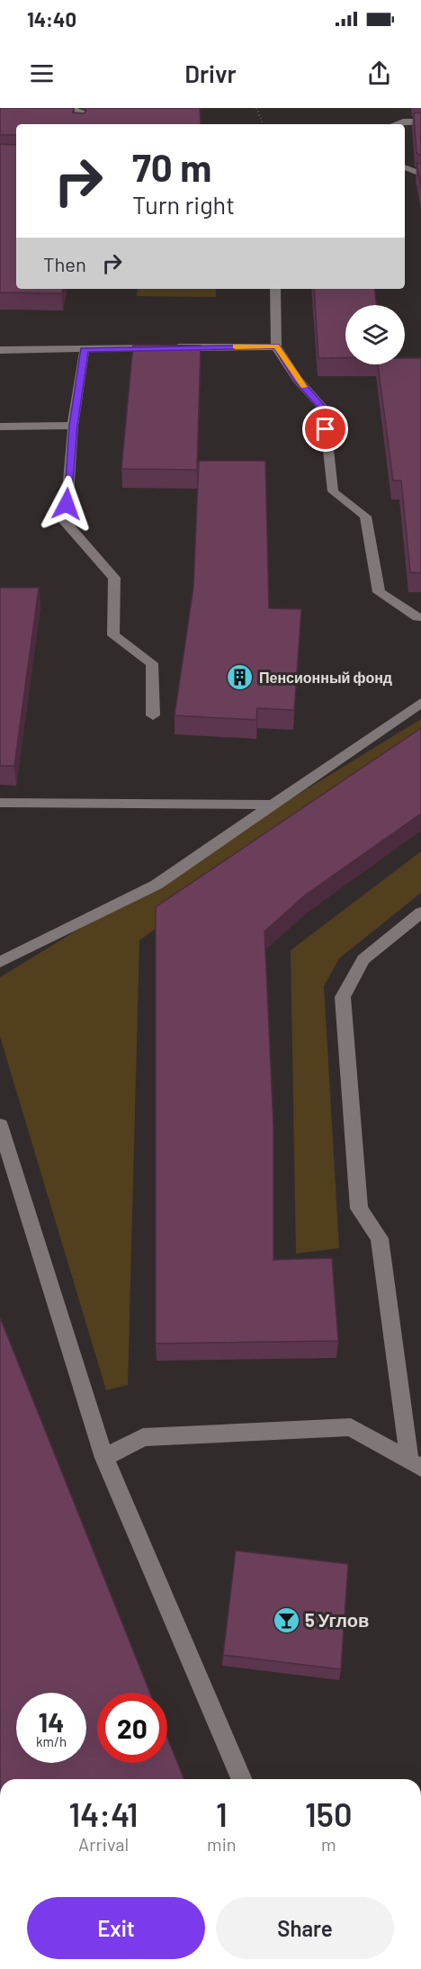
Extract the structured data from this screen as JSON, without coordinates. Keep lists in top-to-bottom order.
{
  "places": {
    "building": ["Пенсионный фонд"],
    "bar": ["5 Углов"]
  },
  "page": {
    "status": "14:40",
    "header": "Drivr",
    "turn": ["70 m", "Turn right"],
    "then": "Then",
    "speed": "14 km/h",
    "limit": "20",
    "eta": [
      "14:41",
      "Arrival",
      "1",
      "min",
      "150",
      "m"
    ],
    "buttons": ["Exit", "Share"]
  }
}
